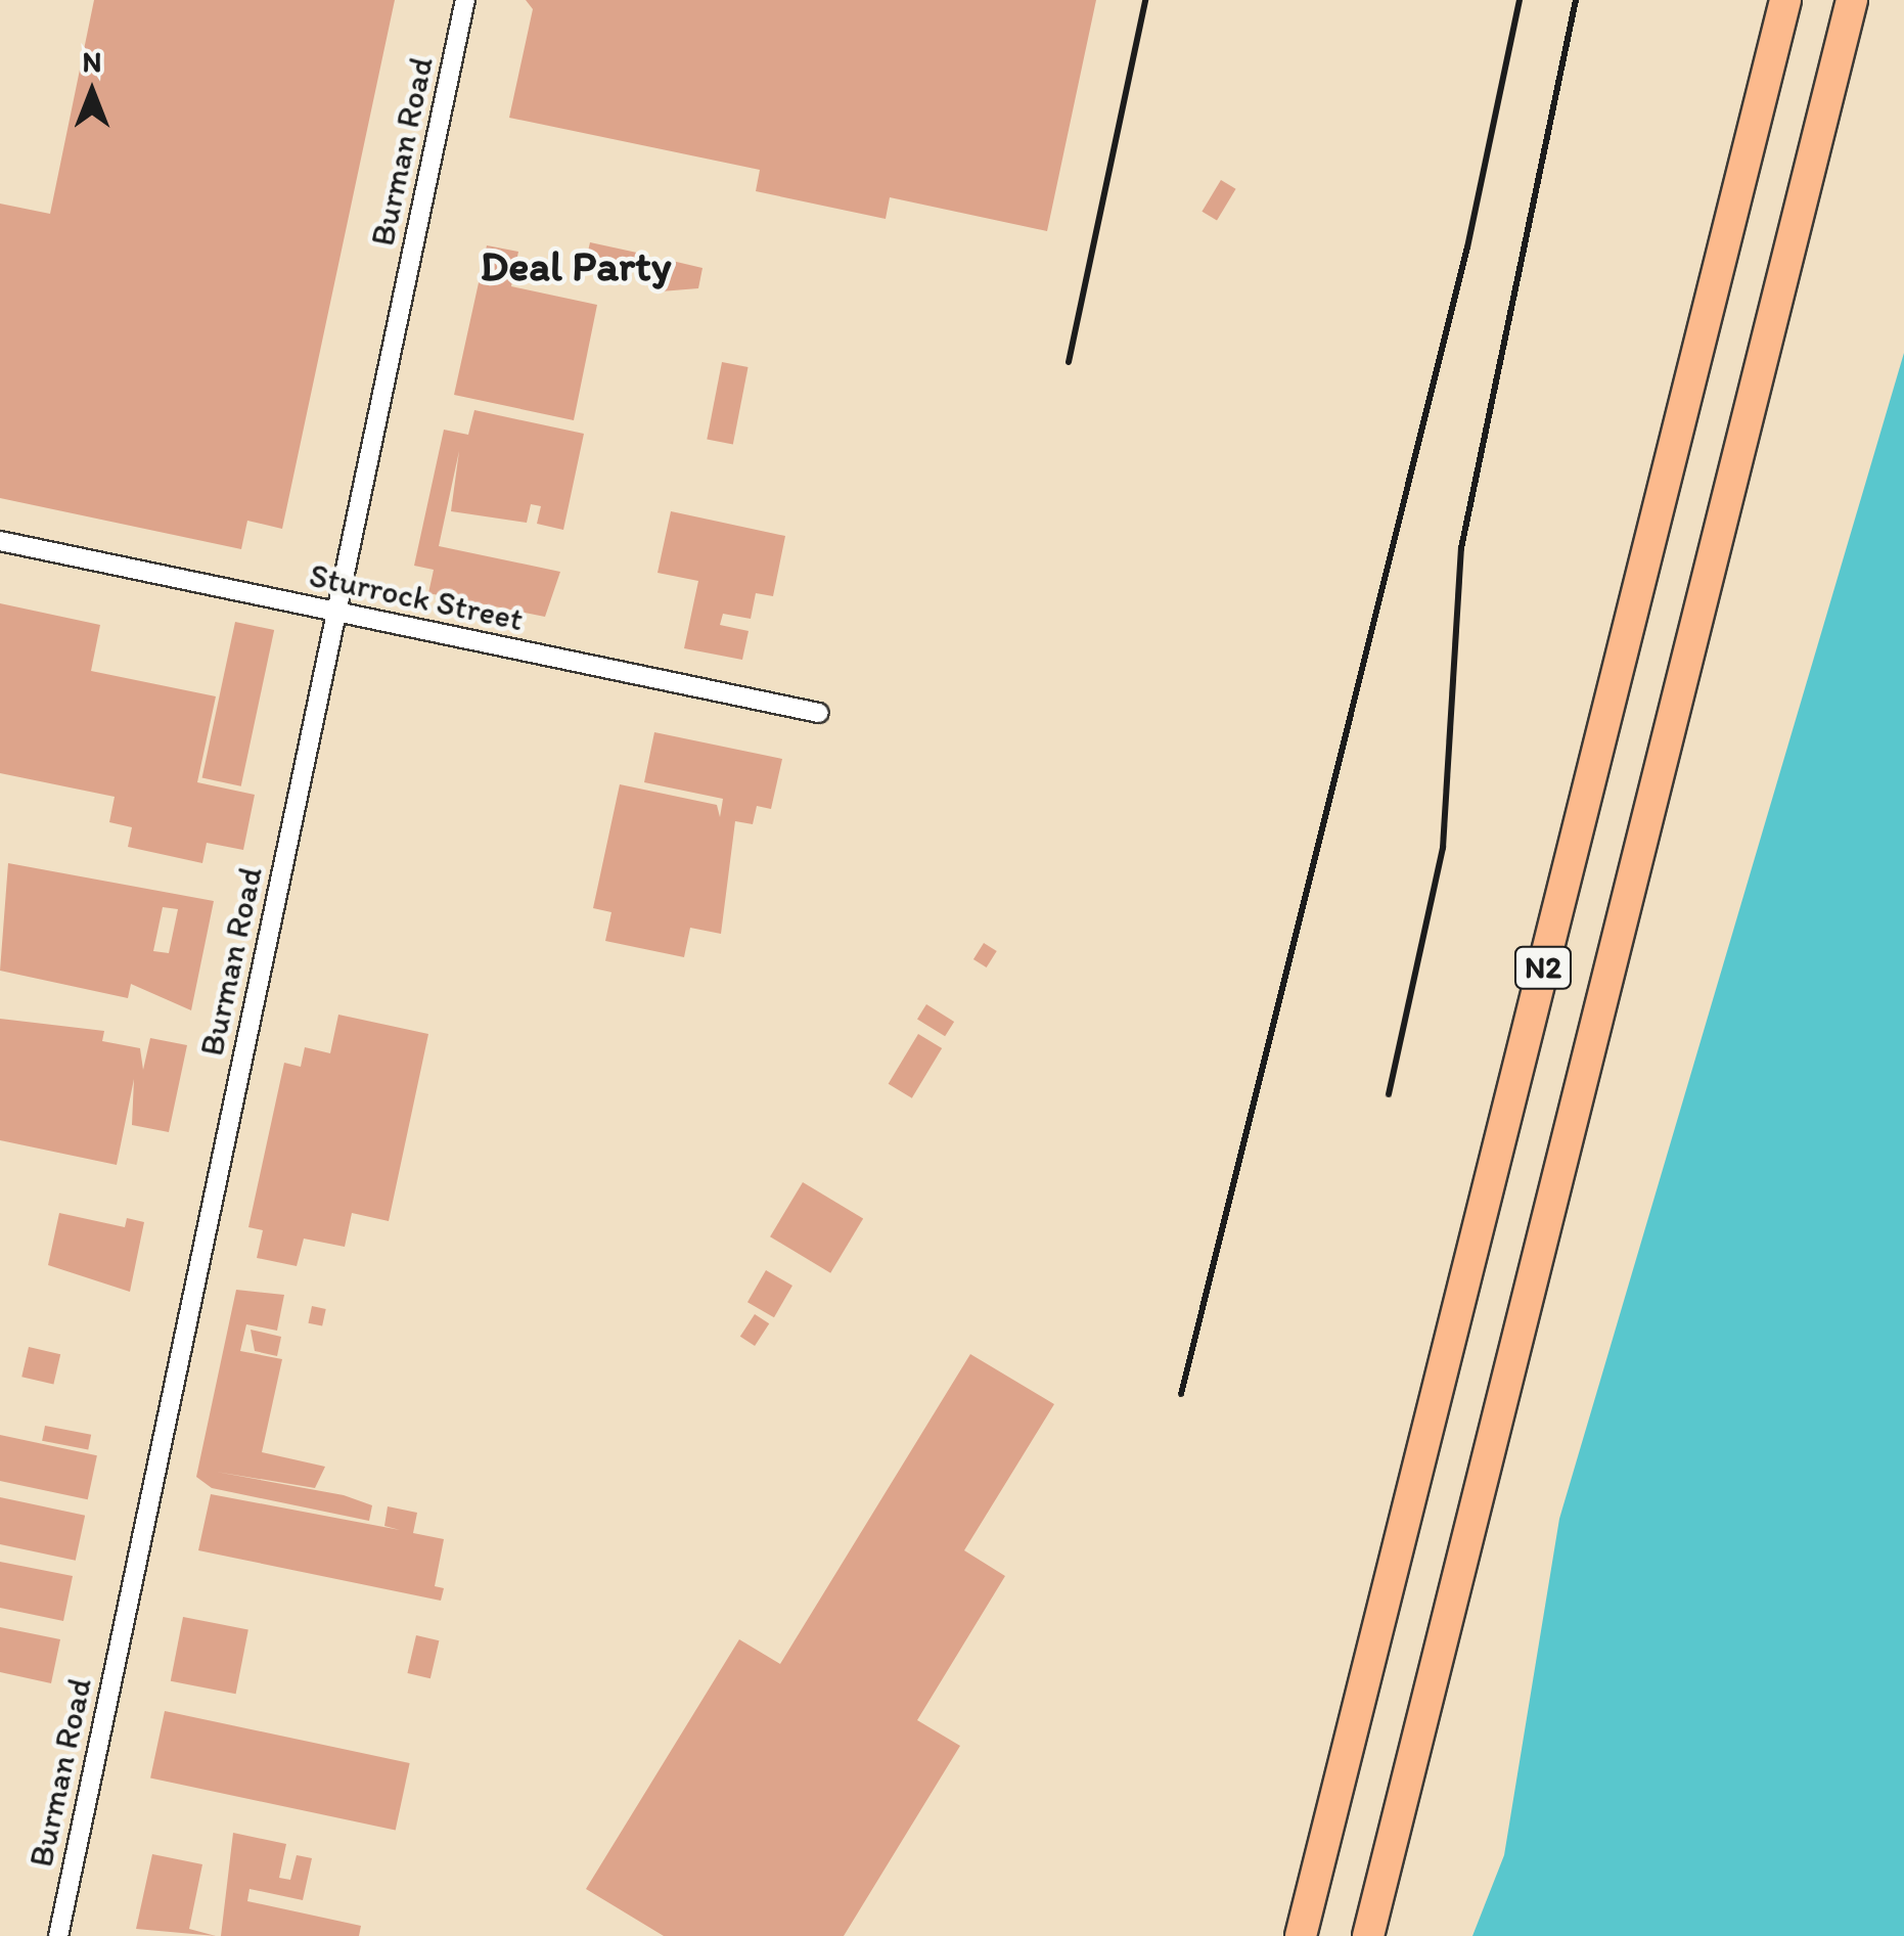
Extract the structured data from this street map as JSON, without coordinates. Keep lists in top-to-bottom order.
{
  "streets": {
    "highway": ["N2"],
    "street": ["Burman Road", "Sturrock Street"]
  },
  "crossings": [
    ["Burman Road", "Sturrock Street"]
  ],
  "districts": ["Deal Party"],
  "north": "top"
}
